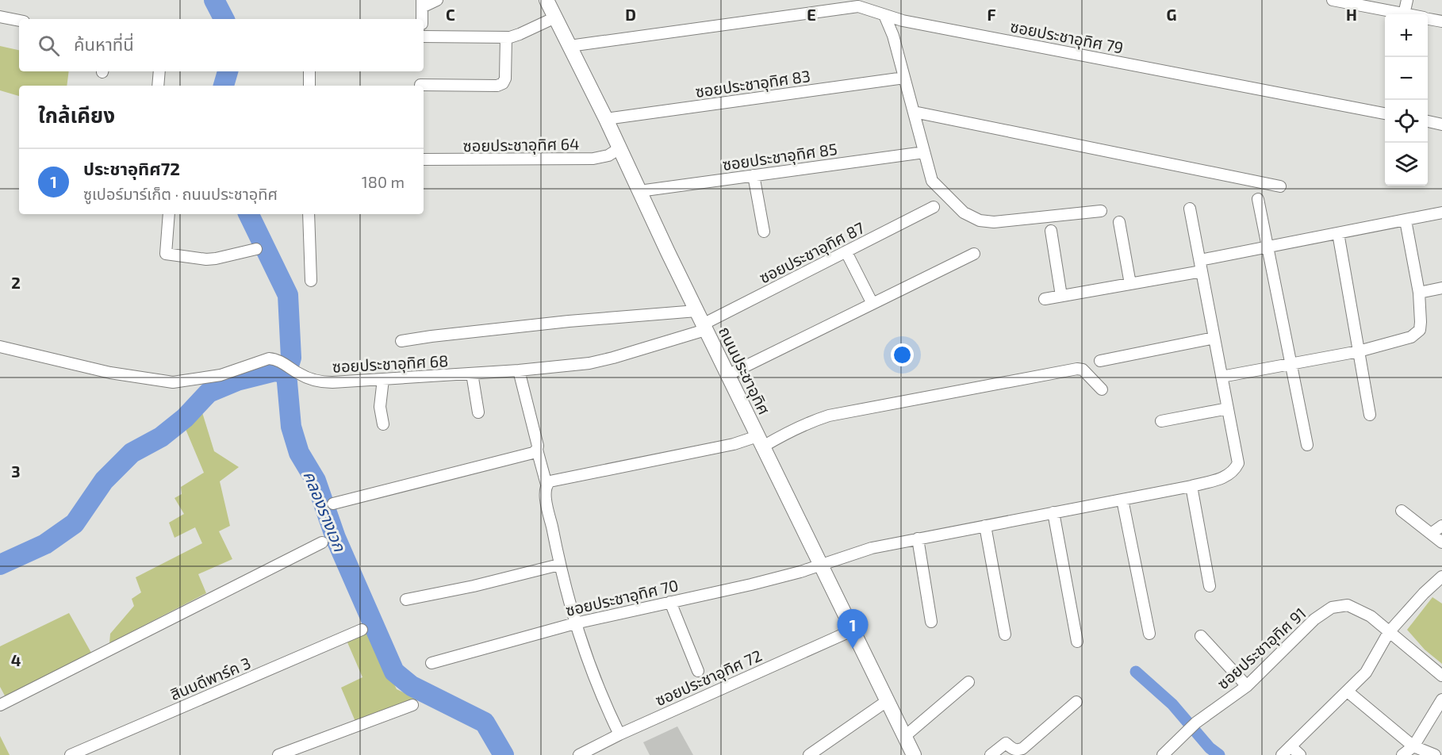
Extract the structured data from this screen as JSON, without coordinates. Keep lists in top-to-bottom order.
{
  "streets": {
    "main road": ["ถนนประชาอุทิศ"],
    "street": [
      "ซอยประชาอุทิศ 79",
      "ซอยประชาอุทิศ 83",
      "ซอยประชาอุทิศ 64",
      "ซอยประชาอุทิศ 85",
      "ซอยประชาอุทิศ 87",
      "ซอยประชาอุทิศ 68",
      "ซอยประชาอุทิศ 70",
      "ซอยประชาอุทิศ 91",
      "ซอยประชาอุทิศ 72",
      "สินบดีพาร์ค 3"
    ]
  },
  "crossings": [
    ["ซอยประชาอุทิศ 79", "ถนนประชาอุทิศ"],
    ["ซอยประชาอุทิศ 83", "ถนนประชาอุทิศ"],
    ["ซอยประชาอุทิศ 64", "ถนนประชาอุทิศ"],
    ["ซอยประชาอุทิศ 85", "ถนนประชาอุทิศ"],
    ["ซอยประชาอุทิศ 87", "ซอยประชาอุทิศ 68"],
    ["ซอยประชาอุทิศ 87", "ถนนประชาอุทิศ"],
    ["ซอยประชาอุทิศ 68", "ถนนประชาอุทิศ"],
    ["ถนนประชาอุทิศ", "ซอยประชาอุทิศ 70"],
    ["ถนนประชาอุทิศ", "ซอยประชาอุทิศ 72"]
  ],
  "water": ["คลองรางเวก"],
  "page": {
    "map_buttons": ["+", "−"],
    "search": "ค้นหาที่นี่",
    "heading": "ใกล้เคียง",
    "list": [
      {
        "mark": "1",
        "name": "ประชาอุทิศ72",
        "note": "ซูเปอร์มาร์เก็ต · ถนนประชาอุทิศ",
        "value": "180 m"
      }
    ],
    "pins": "1"
  },
  "grid": {
    "columns": [
      "C",
      "D",
      "E",
      "F",
      "G",
      "H"
    ],
    "rows": ["2", "3", "4"]
  }
}
